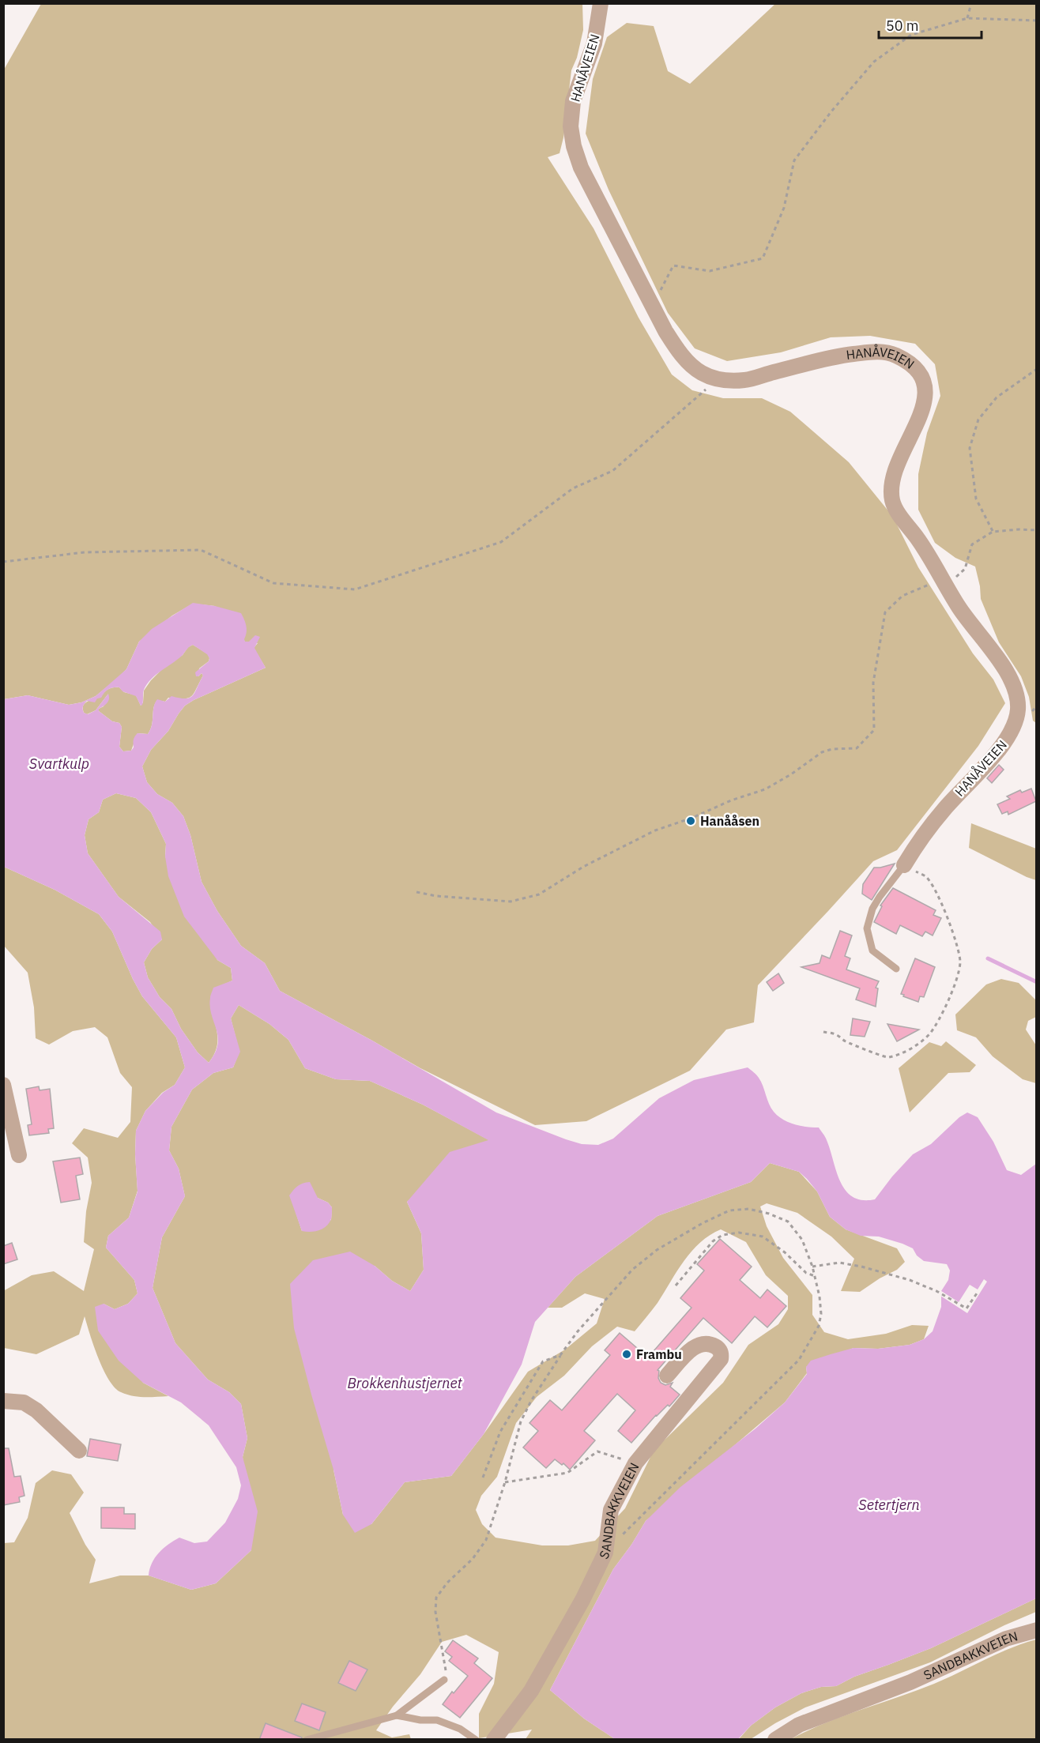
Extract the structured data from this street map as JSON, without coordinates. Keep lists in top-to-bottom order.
{
  "streets": {
    "street": ["HANÅVEIEN", "SANDBAKKVEIEN"]
  },
  "water": ["Svartkulp", "Brokkenhustjernet", "Setertjern"],
  "places": ["Hanååsen", "Frambu"],
  "scale_bar": "50 m"
}
